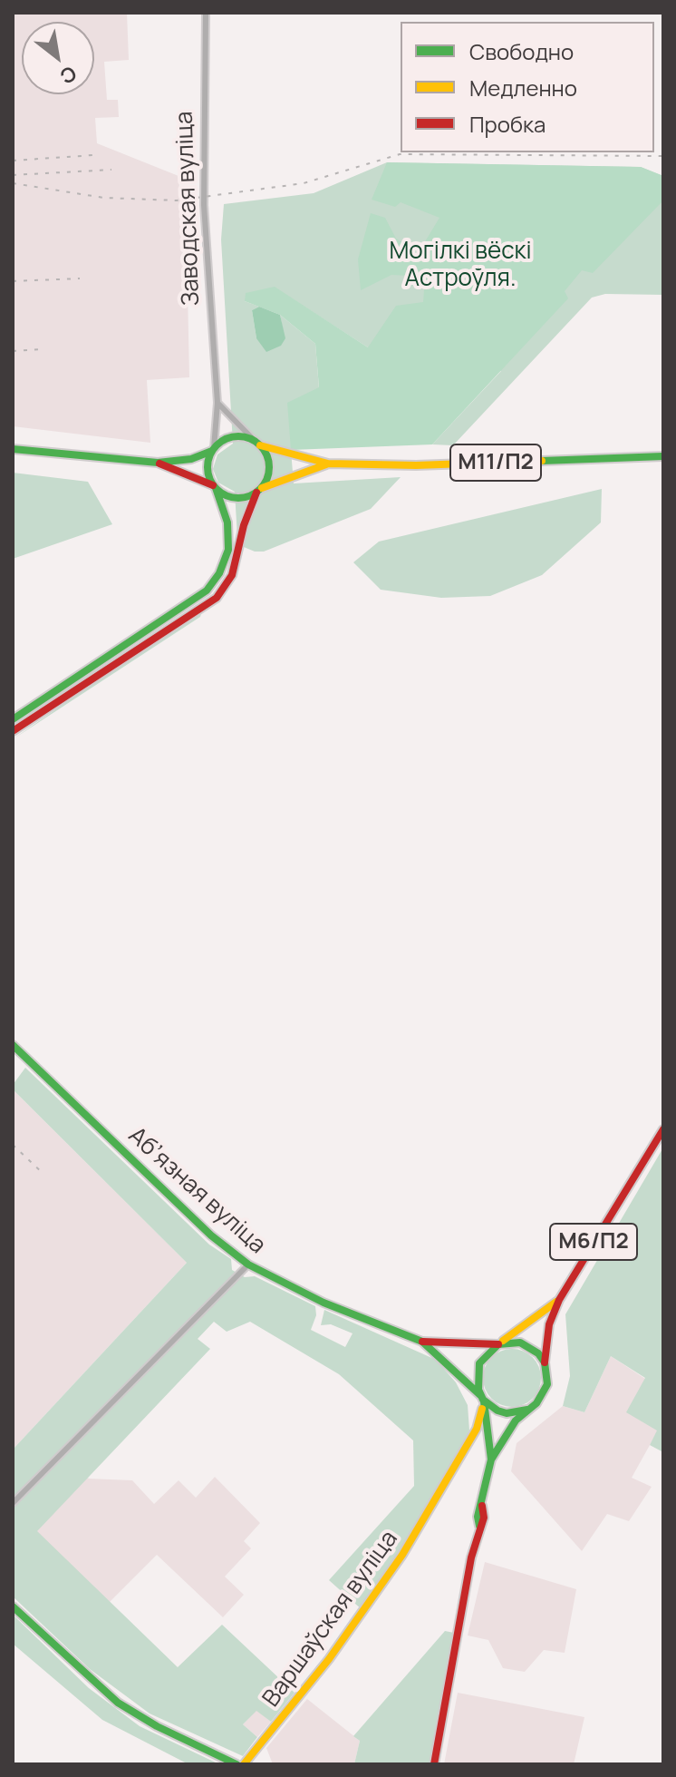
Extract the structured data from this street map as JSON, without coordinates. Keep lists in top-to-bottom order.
{
  "streets": {
    "main road": [
      "М11/П2",
      "Абʼязная вуліца",
      "М6/П2",
      "Варшаўская вуліца"
    ],
    "street": ["Заводская вуліца"]
  },
  "crossings": [
    ["Заводская вуліца", "М11/П2"],
    ["Абʼязная вуліца", "М6/П2"],
    ["Абʼязная вуліца", "Варшаўская вуліца"],
    ["М6/П2", "Варшаўская вуліца"]
  ],
  "parks": ["Могілкі вёскі Астроўля."],
  "legend": ["Свободно", "Медленно", "Пробка"],
  "north": "bottom right"
}
